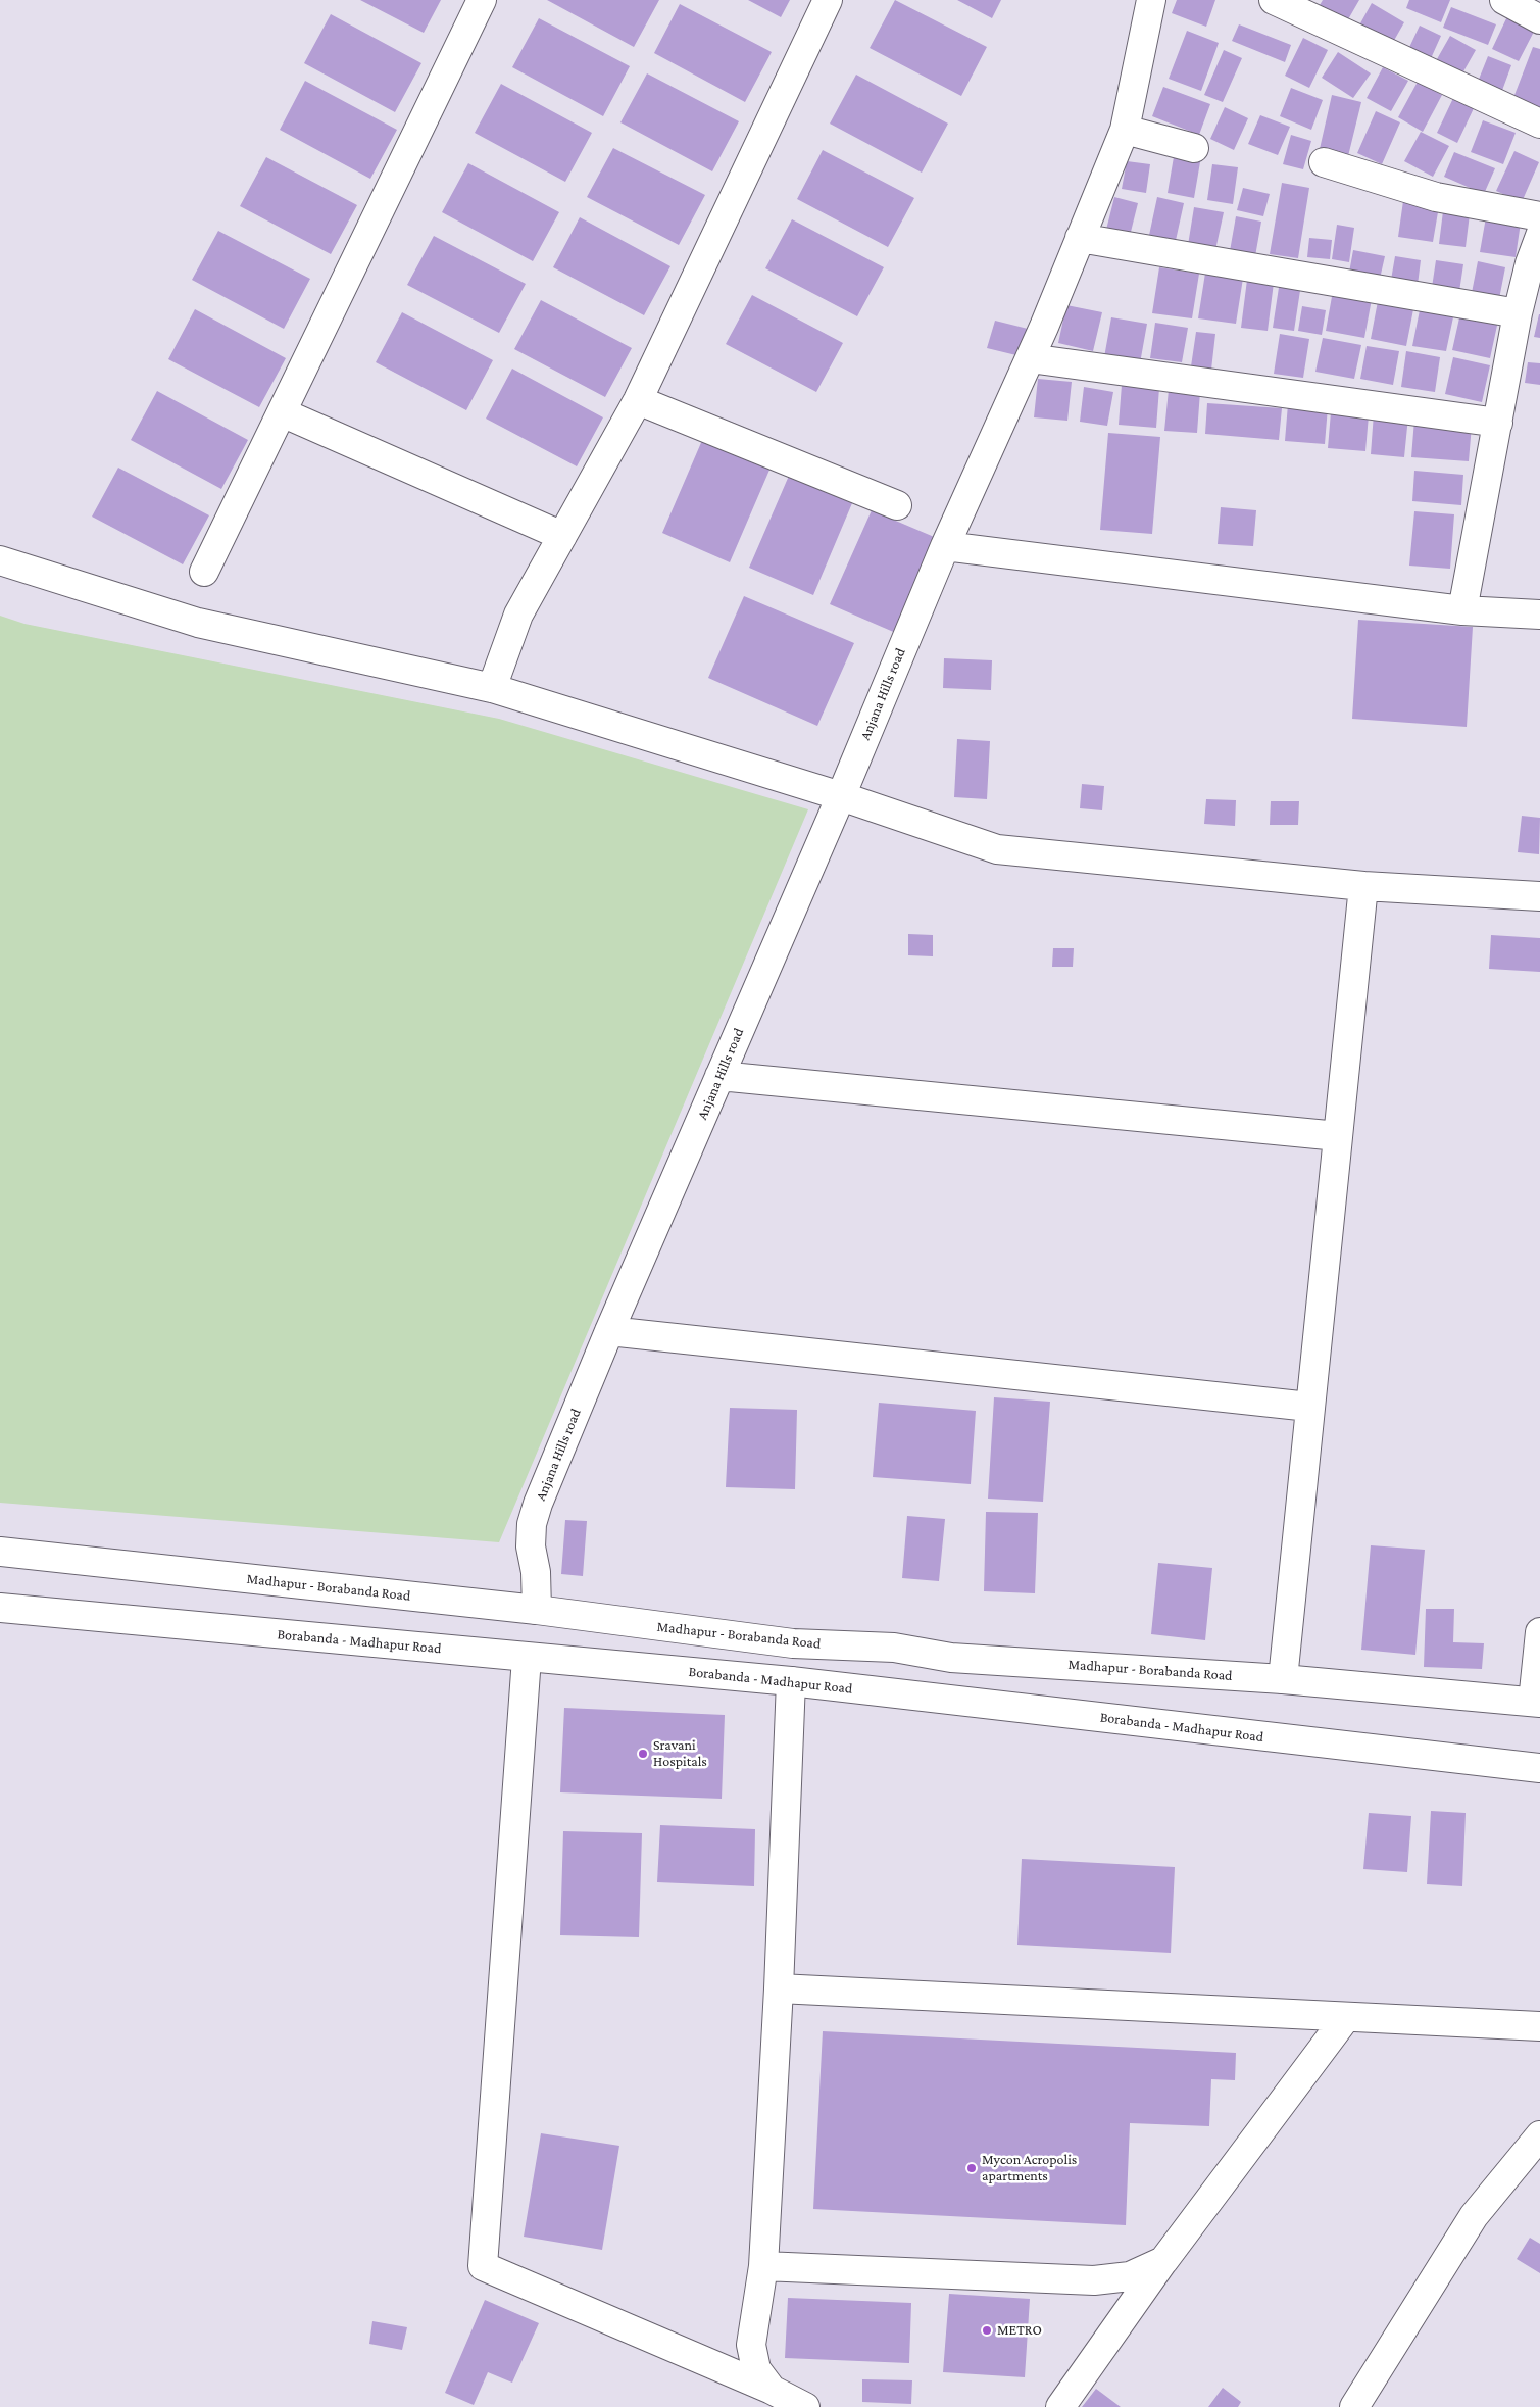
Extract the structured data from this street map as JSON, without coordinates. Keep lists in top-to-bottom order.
{
  "streets": {
    "street": ["Anjana Hills road", "Madhapur - Borabanda Road", "Borabanda - Madhapur Road"]
  },
  "crossings": [
    ["Anjana Hills road", "Madhapur - Borabanda Road"]
  ],
  "places": ["Sravani Hospitals", "Mycon Acropolis apartments", "METRO"]
}
